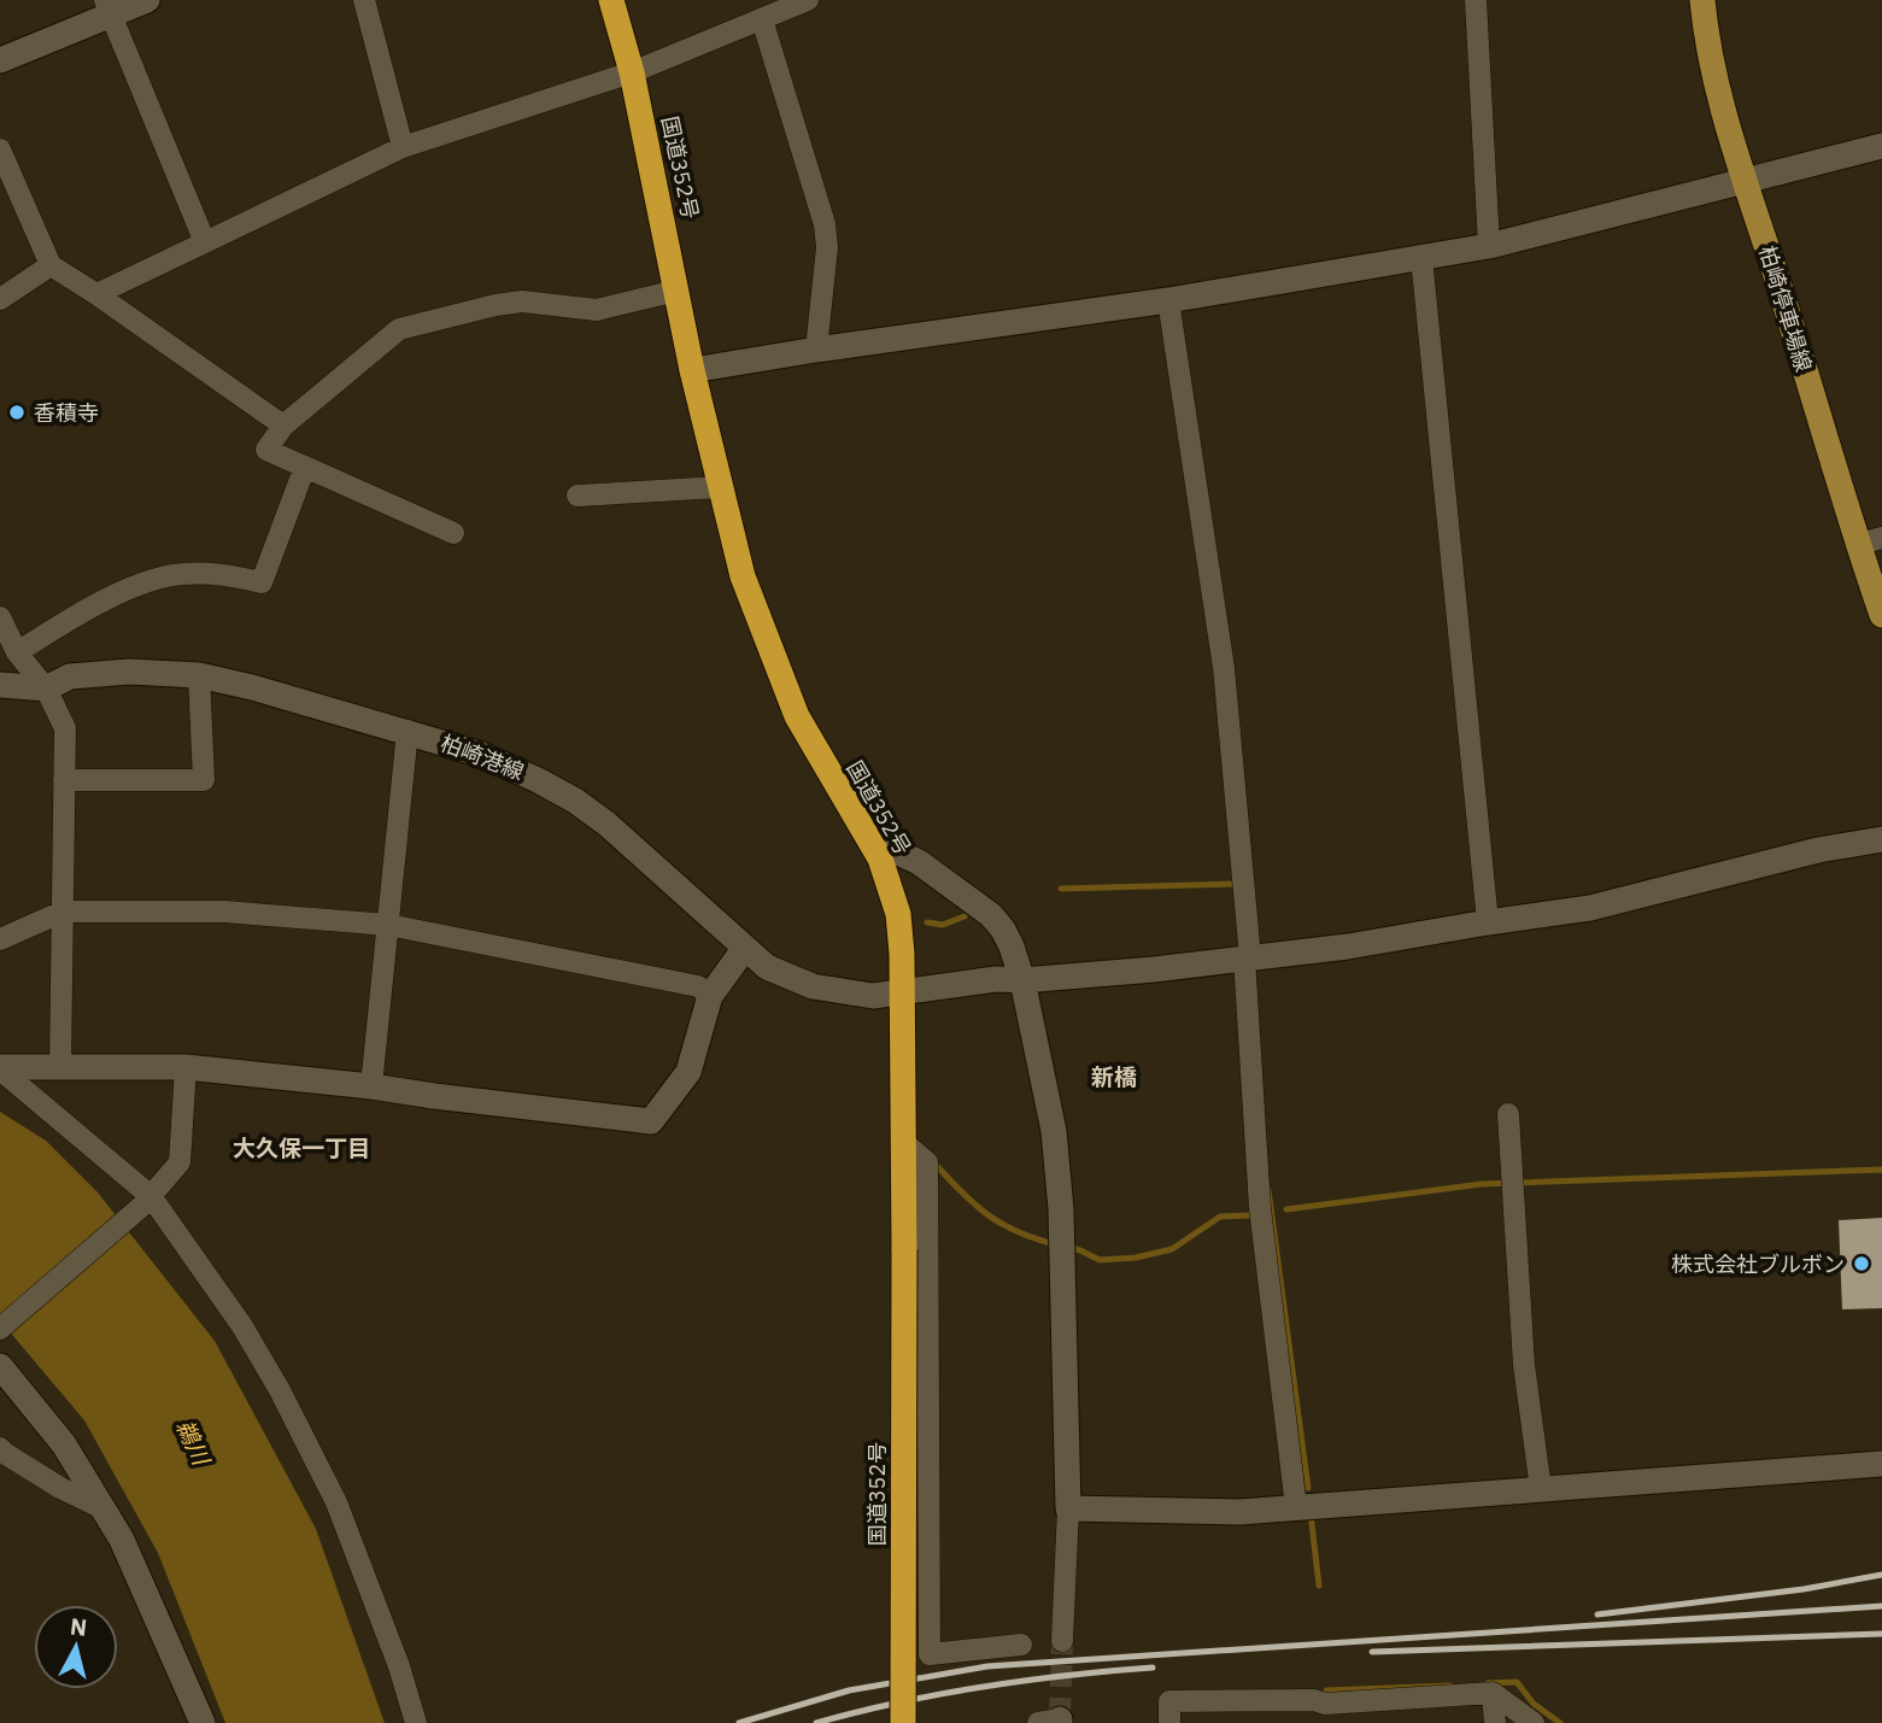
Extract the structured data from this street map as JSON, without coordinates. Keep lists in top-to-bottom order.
{
  "streets": {
    "highway": ["国道352号"],
    "main road": ["柏崎停車場線"],
    "street": ["柏崎港線"]
  },
  "crossings": [
    ["国道352号", "柏崎港線"]
  ],
  "districts": ["新橋", "大久保一丁目"],
  "water": ["鵜川"],
  "places": ["香積寺", "株式会社ブルボン"],
  "north": "top"
}
